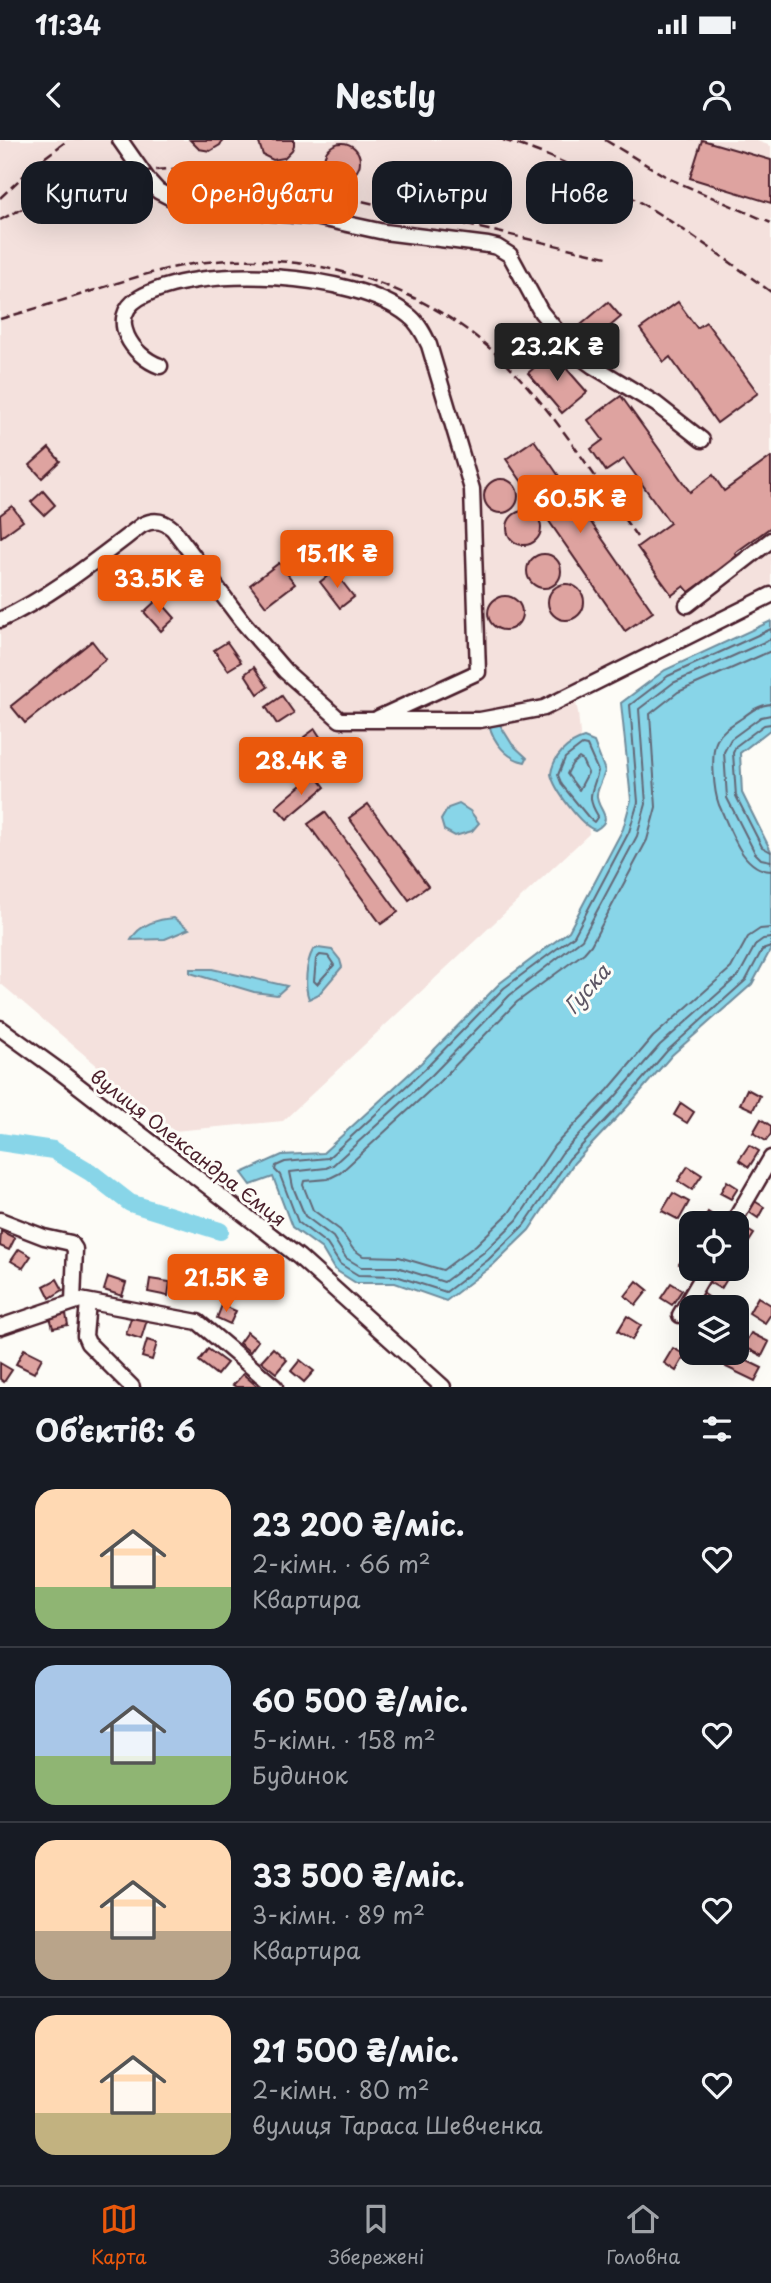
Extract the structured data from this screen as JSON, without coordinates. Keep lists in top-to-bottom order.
{
  "streets": {
    "street": ["вулиця Олександра Ємця"]
  },
  "water": ["Гуска"],
  "page": {
    "status": "11:34",
    "header": "Nestly",
    "chip": [
      "Купити",
      "Орендувати",
      "Фільтри",
      "Нове"
    ],
    "price": [
      "23.2K ₴",
      "60.5K ₴",
      "15.1K ₴",
      "33.5K ₴",
      "28.4K ₴",
      "21.5K ₴"
    ],
    "heading": "Об’єктів: 6",
    "list": [
      {
        "name": "23 200 ₴/міс.",
        "note": "2-кімн. · 66 m² · Квартира"
      },
      {
        "name": "60 500 ₴/міс.",
        "note": "5-кімн. · 158 m² · Будинок"
      },
      {
        "name": "33 500 ₴/міс.",
        "note": "3-кімн. · 89 m² · Квартира"
      },
      {
        "name": "21 500 ₴/міс.",
        "note": "2-кімн. · 80 m² · вулиця Тараса Шевченка"
      }
    ],
    "tabs": ["Карта", "Збережені", "Головна"]
  }
}
